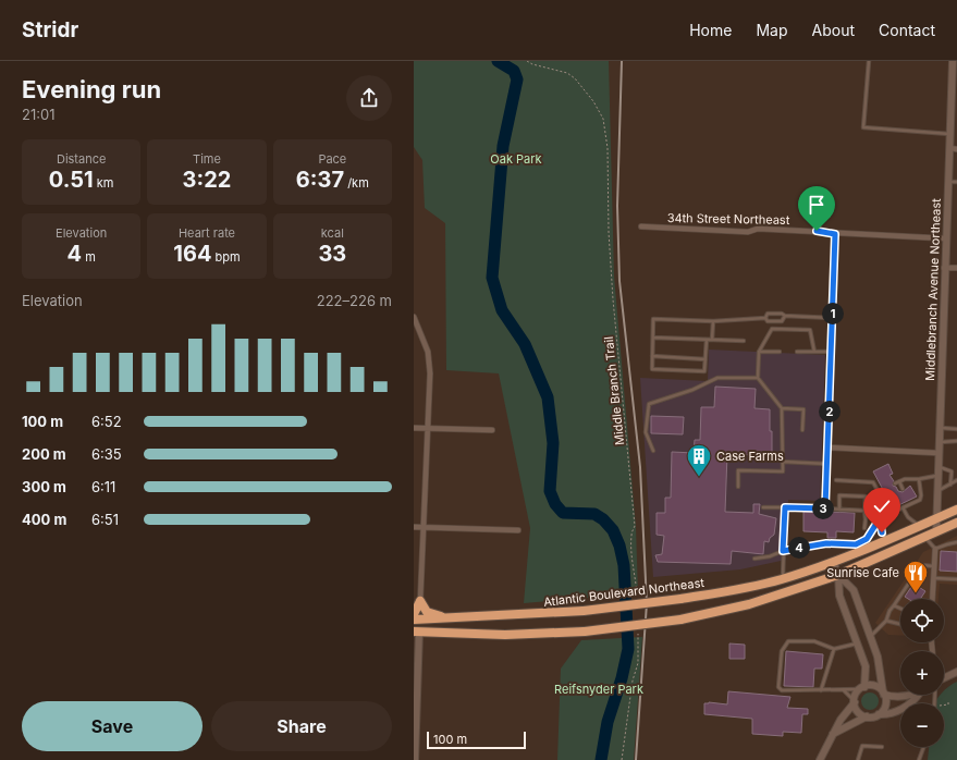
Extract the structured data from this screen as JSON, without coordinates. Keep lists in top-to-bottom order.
{
  "streets": {
    "highway": ["Atlantic Boulevard Northeast"],
    "street": ["34th Street Northeast", "Middlebranch Avenue Northeast"],
    "path": ["Middle Branch Trail"]
  },
  "crossings": [
    ["34th Street Northeast", "Middlebranch Avenue Northeast"],
    ["Middlebranch Avenue Northeast", "Atlantic Boulevard Northeast"]
  ],
  "parks": ["Oak Park", "Reifsnyder Park"],
  "places": {
    "building": ["Case Farms"],
    "restaurant": ["Sunrise Cafe"]
  },
  "scale_bar": "100 m",
  "page": {
    "header": "Stridr",
    "nav": [
      "Home",
      "Map",
      "About",
      "Contact"
    ],
    "heading": ["Evening run", "21:01"],
    "stats": [
      ["Distance", "0.51 km"],
      ["Time", "3:22"],
      ["Pace", "6:37 /km"],
      ["Elevation", "4 m"],
      ["Heart rate", "164 bpm"],
      ["kcal", "33"]
    ],
    "chart": ["Elevation", "222–226 m"],
    "pins": [
      "1",
      "2",
      "3",
      "4"
    ],
    "list": [
      {
        "name": "100 m",
        "note": "6:52"
      },
      {
        "name": "200 m",
        "note": "6:35"
      },
      {
        "name": "300 m",
        "note": "6:11"
      },
      {
        "name": "400 m",
        "note": "6:51"
      }
    ],
    "map_buttons": ["+", "−"],
    "buttons": ["Save", "Share"],
    "scale": "100 m"
  }
}
